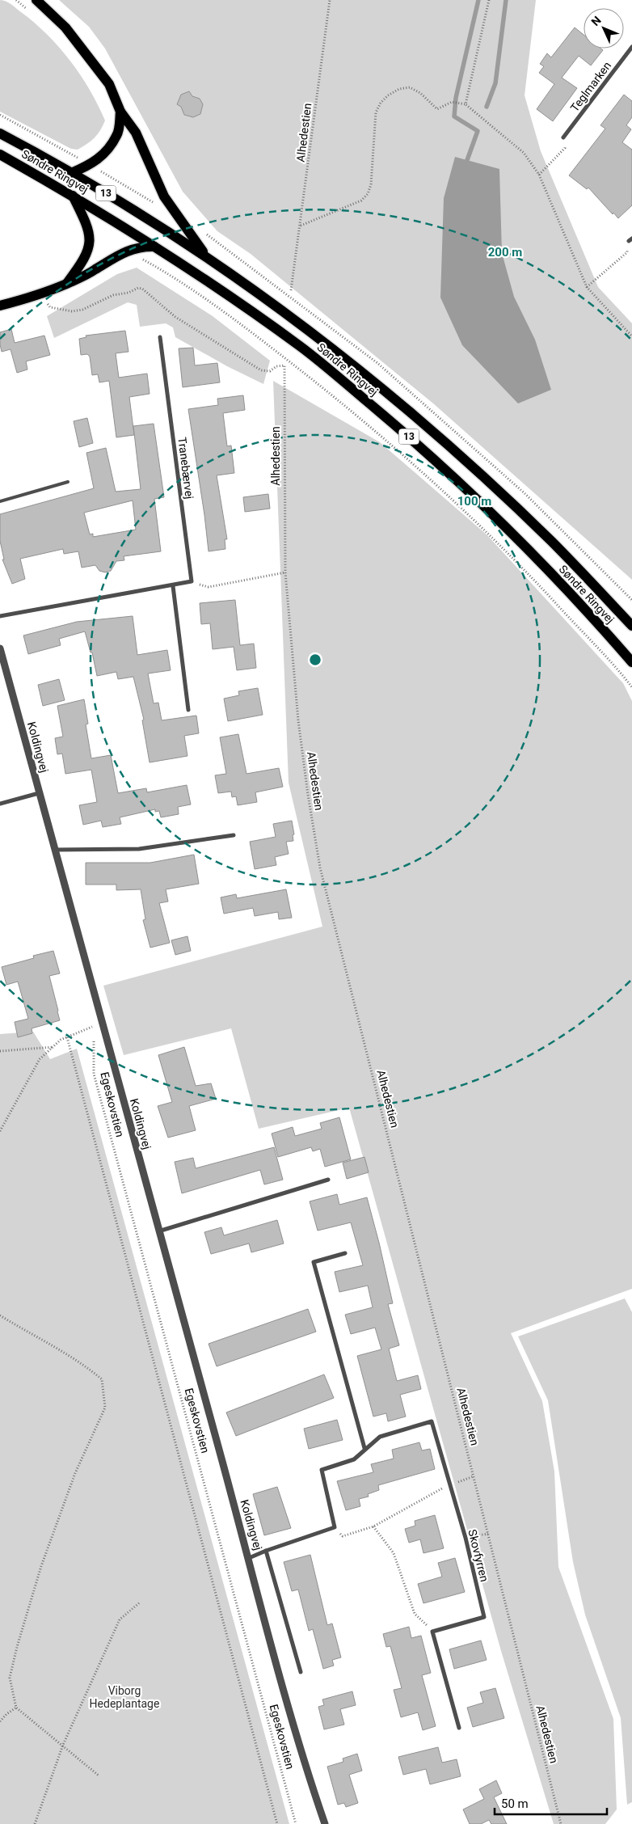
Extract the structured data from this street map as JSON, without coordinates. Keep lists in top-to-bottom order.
{
  "streets": {
    "main road": ["Søndre Ringvej", "13"],
    "street": [
      "Teglmarken",
      "Tranebærvej",
      "Koldingvej",
      "Skovfyrren"
    ],
    "path": ["Alhedestien", "Egeskovstien"]
  },
  "crossings": [
    ["Koldingvej", "Egeskovstien"]
  ],
  "parks": ["Viborg Hedeplantage"],
  "scale_bar": "50 m",
  "north": "top left",
  "rings": ["200 m", "100 m"]
}
